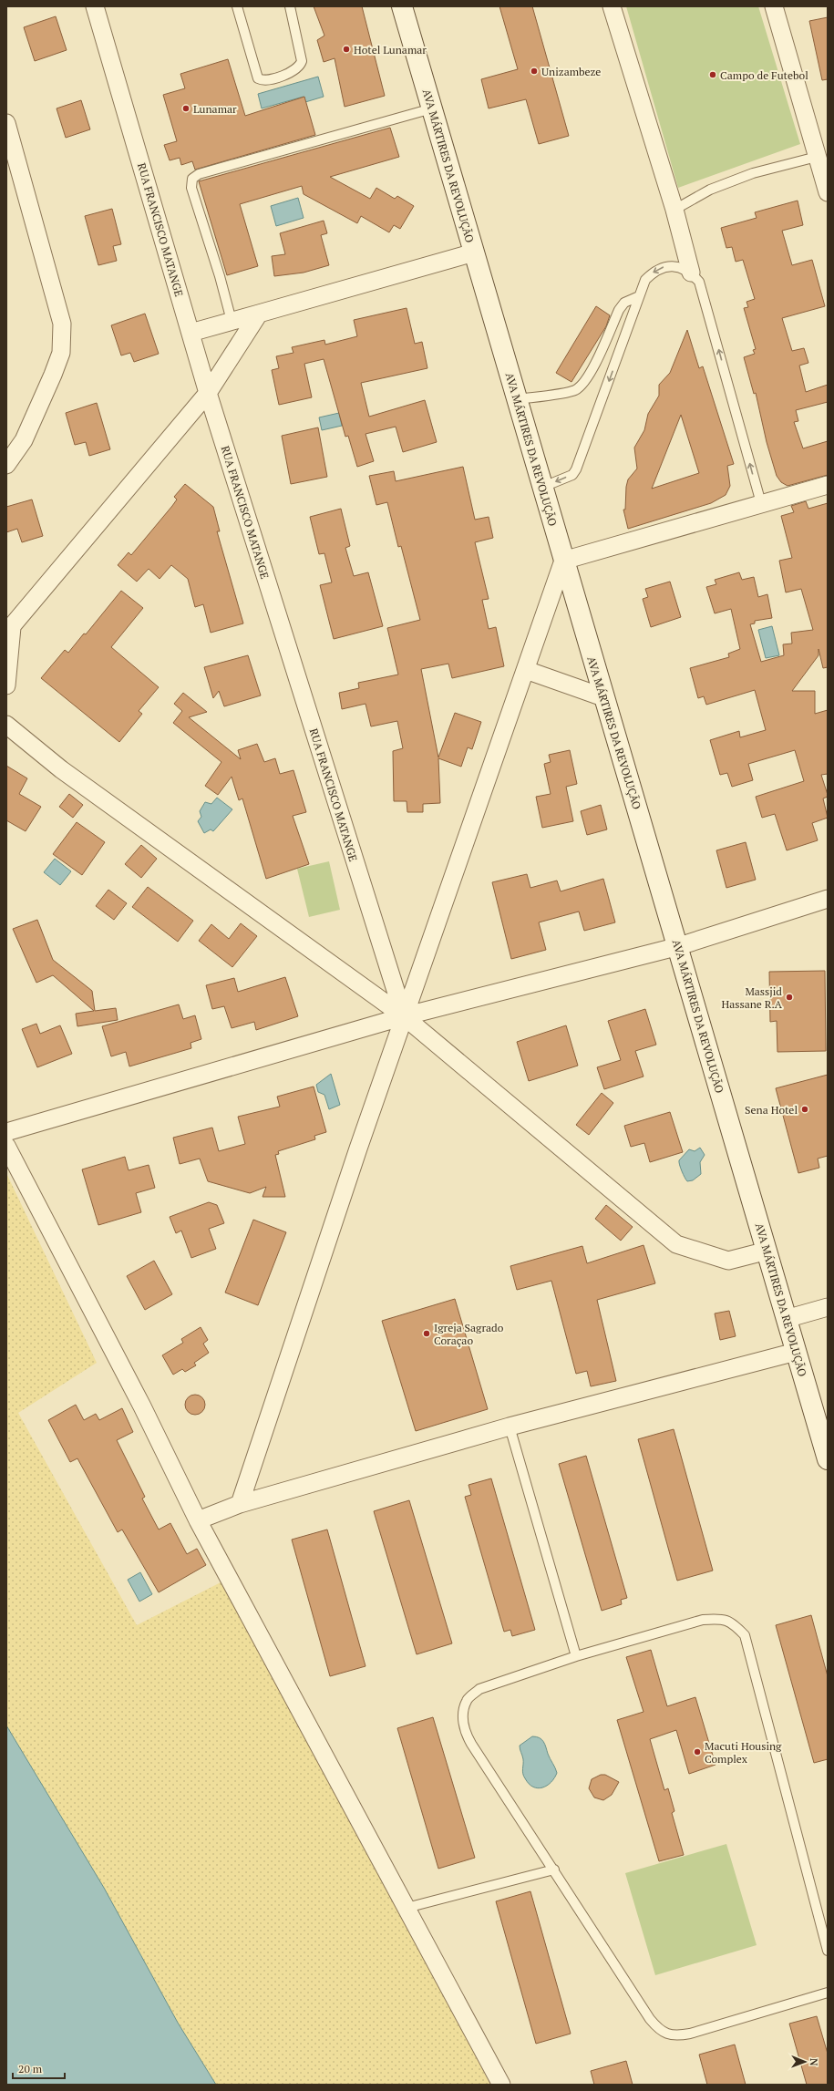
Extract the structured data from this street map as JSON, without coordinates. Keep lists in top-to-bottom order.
{
  "streets": {
    "street": ["AVA MÁRTIRES DA REVOLUÇÃO", "RUA FRANCISCO MATANGE"]
  },
  "places": [
    "Hotel Lunamar",
    "Unizambeze",
    "Campo de Futebol",
    "Lunamar",
    "Massjid Hassane R.A",
    "Sena Hotel",
    "Igreja Sagrado Coraçao",
    "Macuti Housing Complex"
  ],
  "scale_bar": "20 m",
  "north": "right"
}
